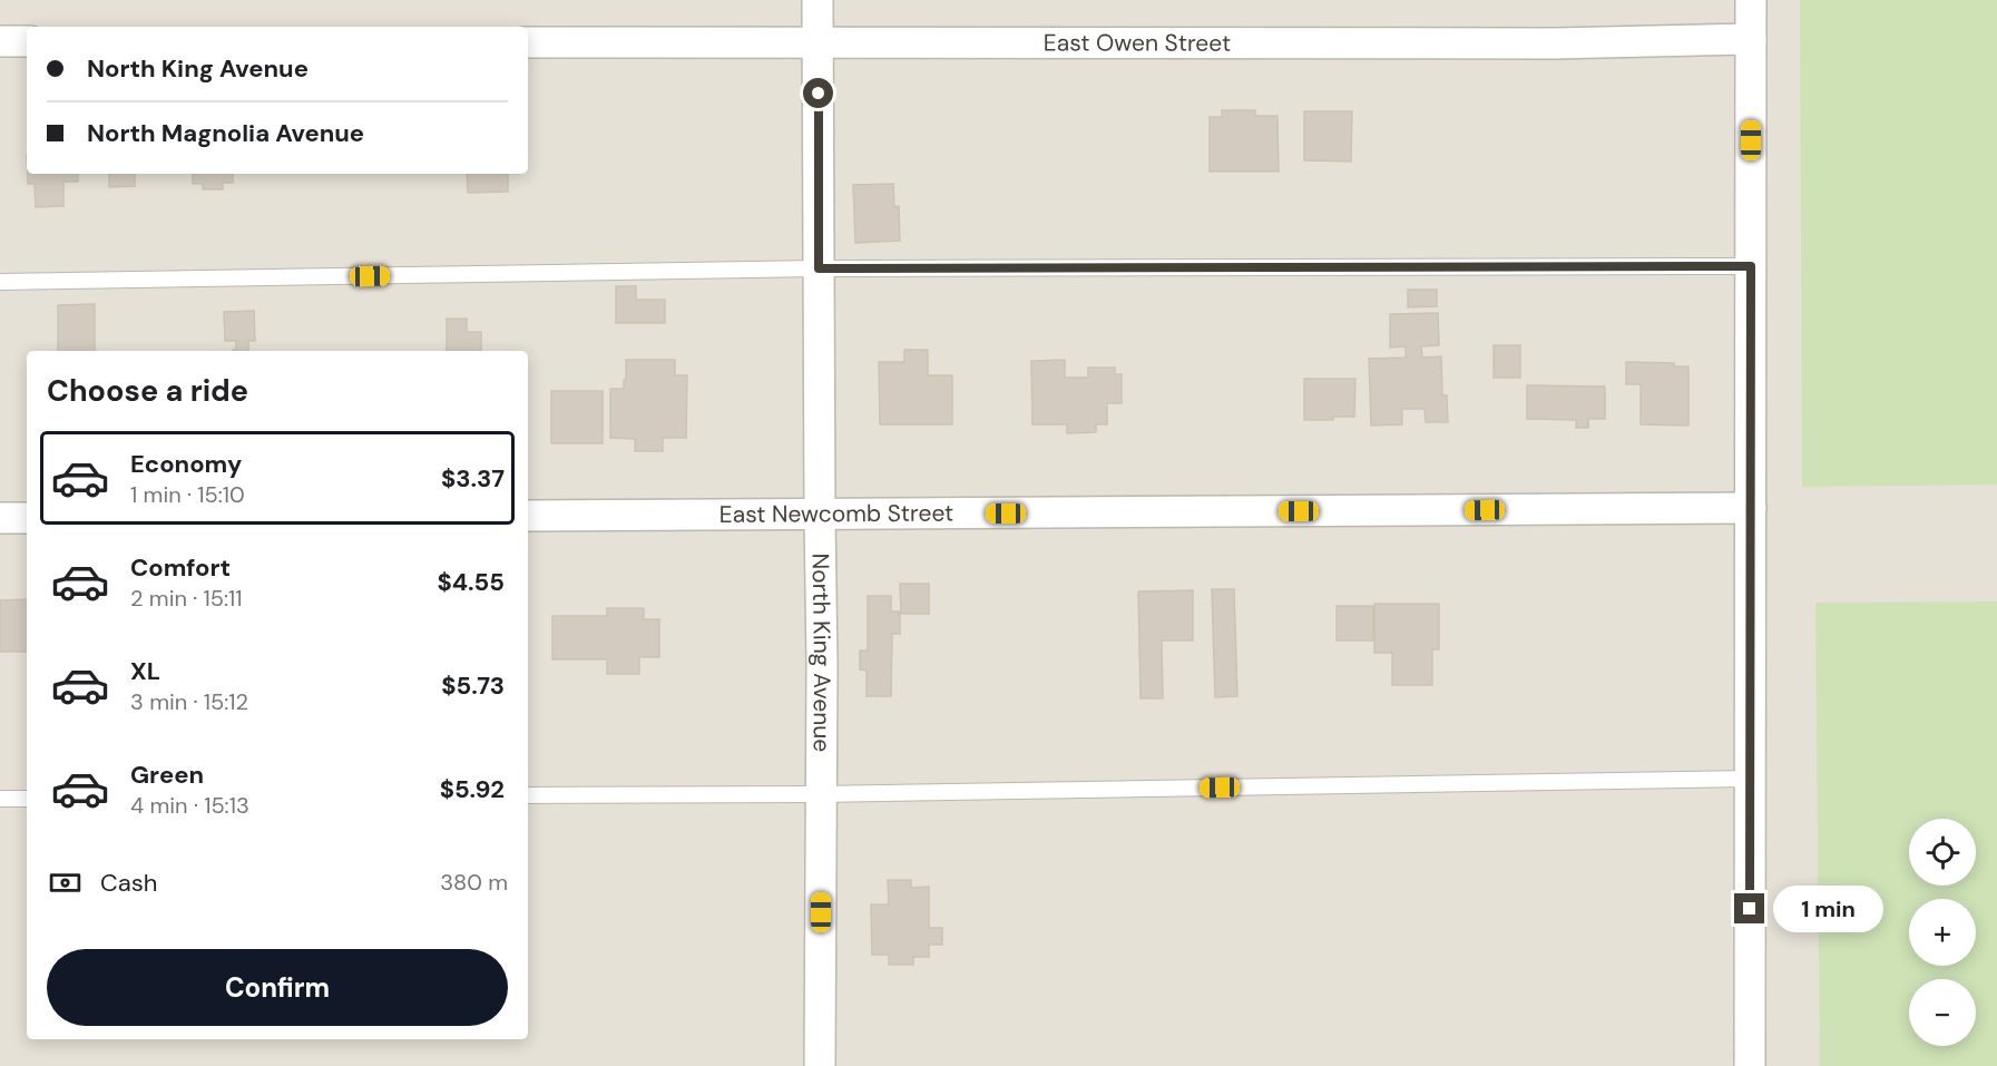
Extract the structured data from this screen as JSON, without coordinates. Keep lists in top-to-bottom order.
{
  "streets": {
    "street": ["East Owen Street", "East Newcomb Street", "North King Avenue"]
  },
  "crossings": [
    ["East Owen Street", "North King Avenue"],
    ["East Newcomb Street", "North King Avenue"]
  ],
  "page": {
    "banner": ["North King Avenue", "North Magnolia Avenue"],
    "heading": "Choose a ride",
    "list": [
      {
        "name": "Economy",
        "note": "1 min · 15:10",
        "value": "$3.37"
      },
      {
        "name": "Comfort",
        "note": "2 min · 15:11",
        "value": "$4.55"
      },
      {
        "name": "XL",
        "note": "3 min · 15:12",
        "value": "$5.73"
      },
      {
        "name": "Green",
        "note": "4 min · 15:13",
        "value": "$5.92"
      }
    ],
    "map_buttons": ["+", "−"],
    "pay": ["Cash", "380 m"],
    "bubble": "1 min",
    "buttons": "Confirm"
  }
}
